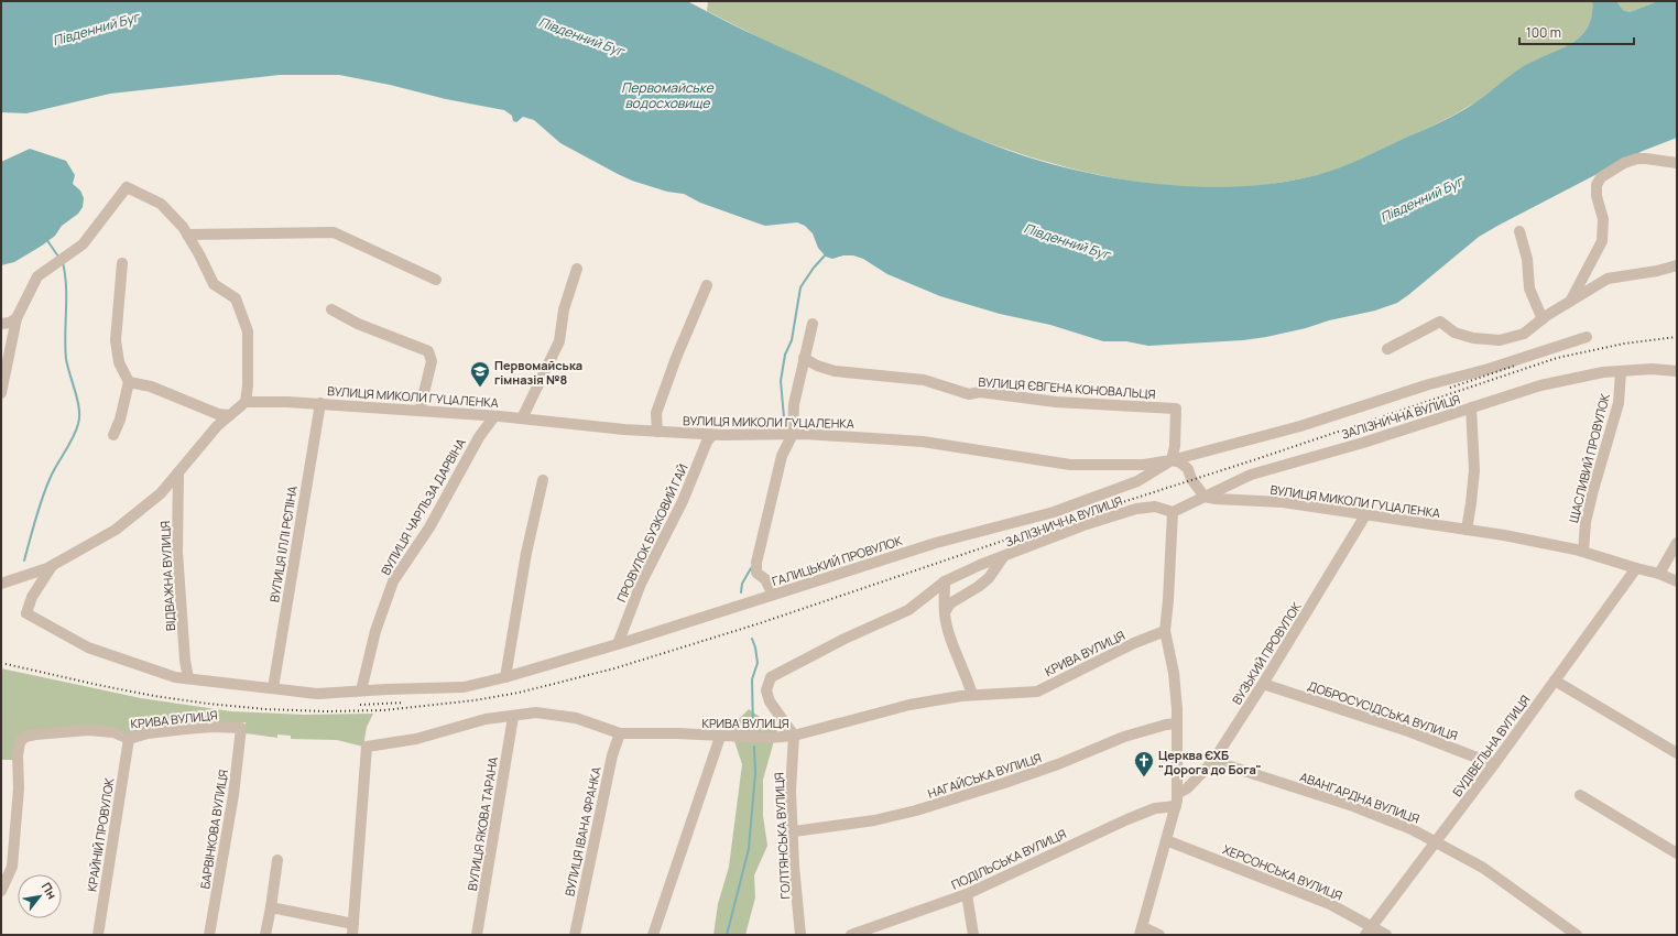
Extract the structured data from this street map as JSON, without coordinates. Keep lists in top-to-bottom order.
{
  "streets": {
    "street": [
      "ВУЛИЦЯ ЄВГЕНА КОНОВАЛЬЦЯ",
      "ВУЛИЦЯ МИКОЛИ ГУЦАЛЕНКА",
      "ЗАЛІЗНИЧНА ВУЛИЦЯ",
      "ЩАСЛИВИЙ ПРОВУЛОК",
      "ВУЛИЦЯ ЧАРЛЬЗА ДАРВІНА",
      "ПРОВУЛОК БУЗКОВИЙ ГАЙ",
      "ВУЛИЦЯ ІЛЛІ РЄПІНА",
      "ГАЛИЦЬКИЙ ПРОВУЛОК",
      "ВІДВАЖНА ВУЛИЦЯ",
      "КРИВА ВУЛИЦЯ",
      "ВУЗЬКИЙ ПРОВУЛОК",
      "ДОБРОСУСІДСЬКА ВУЛИЦЯ",
      "БУДІВЕЛЬНА ВУЛИЦЯ",
      "НАГАЙСЬКА ВУЛИЦЯ",
      "АВАНГАРДНА ВУЛИЦЯ",
      "ВУЛИЦЯ ЯКОВА ТАРАНА",
      "БАРВІНКОВА ВУЛИЦЯ",
      "ВУЛИЦЯ ІВАНА ФРАНКА",
      "КРАЙНІЙ ПРОВУЛОК",
      "ГОЛТЯНСЬКА ВУЛИЦЯ",
      "ПОДІЛЬСЬКА ВУЛИЦЯ",
      "ХЕРСОНСЬКА ВУЛИЦЯ"
    ]
  },
  "crossings": [
    ["ВУЛИЦЯ ЄВГЕНА КОНОВАЛЬЦЯ", "ВУЛИЦЯ МИКОЛИ ГУЦАЛЕНКА"],
    ["ВУЛИЦЯ ЄВГЕНА КОНОВАЛЬЦЯ", "ГАЛИЦЬКИЙ ПРОВУЛОК"],
    ["ВУЛИЦЯ МИКОЛИ ГУЦАЛЕНКА", "ЗАЛІЗНИЧНА ВУЛИЦЯ"],
    ["ВУЛИЦЯ МИКОЛИ ГУЦАЛЕНКА", "ЩАСЛИВИЙ ПРОВУЛОК"],
    ["ВУЛИЦЯ МИКОЛИ ГУЦАЛЕНКА", "ВУЛИЦЯ ЧАРЛЬЗА ДАРВІНА"],
    ["ВУЛИЦЯ МИКОЛИ ГУЦАЛЕНКА", "ПРОВУЛОК БУЗКОВИЙ ГАЙ"],
    ["ВУЛИЦЯ МИКОЛИ ГУЦАЛЕНКА", "ВУЛИЦЯ ІЛЛІ РЄПІНА"],
    ["ВУЛИЦЯ МИКОЛИ ГУЦАЛЕНКА", "ГАЛИЦЬКИЙ ПРОВУЛОК"],
    ["ВУЛИЦЯ МИКОЛИ ГУЦАЛЕНКА", "ВУЗЬКИЙ ПРОВУЛОК"],
    ["ВУЛИЦЯ МИКОЛИ ГУЦАЛЕНКА", "БУДІВЕЛЬНА ВУЛИЦЯ"],
    ["ЗАЛІЗНИЧНА ВУЛИЦЯ", "ЩАСЛИВИЙ ПРОВУЛОК"],
    ["ЗАЛІЗНИЧНА ВУЛИЦЯ", "КРИВА ВУЛИЦЯ"],
    ["ЗАЛІЗНИЧНА ВУЛИЦЯ", "ГОЛТЯНСЬКА ВУЛИЦЯ"],
    ["ВУЛИЦЯ ЧАРЛЬЗА ДАРВІНА", "ГАЛИЦЬКИЙ ПРОВУЛОК"],
    ["ПРОВУЛОК БУЗКОВИЙ ГАЙ", "ГАЛИЦЬКИЙ ПРОВУЛОК"],
    ["ВУЛИЦЯ ІЛЛІ РЄПІНА", "ГАЛИЦЬКИЙ ПРОВУЛОК"],
    ["ГАЛИЦЬКИЙ ПРОВУЛОК", "ВІДВАЖНА ВУЛИЦЯ"],
    ["КРИВА ВУЛИЦЯ", "ВУЛИЦЯ ЯКОВА ТАРАНА"],
    ["КРИВА ВУЛИЦЯ", "БАРВІНКОВА ВУЛИЦЯ"],
    ["КРИВА ВУЛИЦЯ", "ВУЛИЦЯ ІВАНА ФРАНКА"],
    ["КРИВА ВУЛИЦЯ", "КРАЙНІЙ ПРОВУЛОК"],
    ["КРИВА ВУЛИЦЯ", "ГОЛТЯНСЬКА ВУЛИЦЯ"],
    ["ВУЗЬКИЙ ПРОВУЛОК", "ДОБРОСУСІДСЬКА ВУЛИЦЯ"],
    ["ВУЗЬКИЙ ПРОВУЛОК", "АВАНГАРДНА ВУЛИЦЯ"],
    ["ДОБРОСУСІДСЬКА ВУЛИЦЯ", "БУДІВЕЛЬНА ВУЛИЦЯ"],
    ["БУДІВЕЛЬНА ВУЛИЦЯ", "АВАНГАРДНА ВУЛИЦЯ"],
    ["БУДІВЕЛЬНА ВУЛИЦЯ", "ХЕРСОНСЬКА ВУЛИЦЯ"],
    ["НАГАЙСЬКА ВУЛИЦЯ", "ГОЛТЯНСЬКА ВУЛИЦЯ"]
  ],
  "water": ["Південний Буг", "Первомайське водосховище"],
  "places": {
    "school or university": ["Первомайська гімназія №8"],
    "church": ["Церква ЄХБ \"Дорога до Бога\""]
  },
  "scale_bar": "100 m",
  "north": "top right"
}
